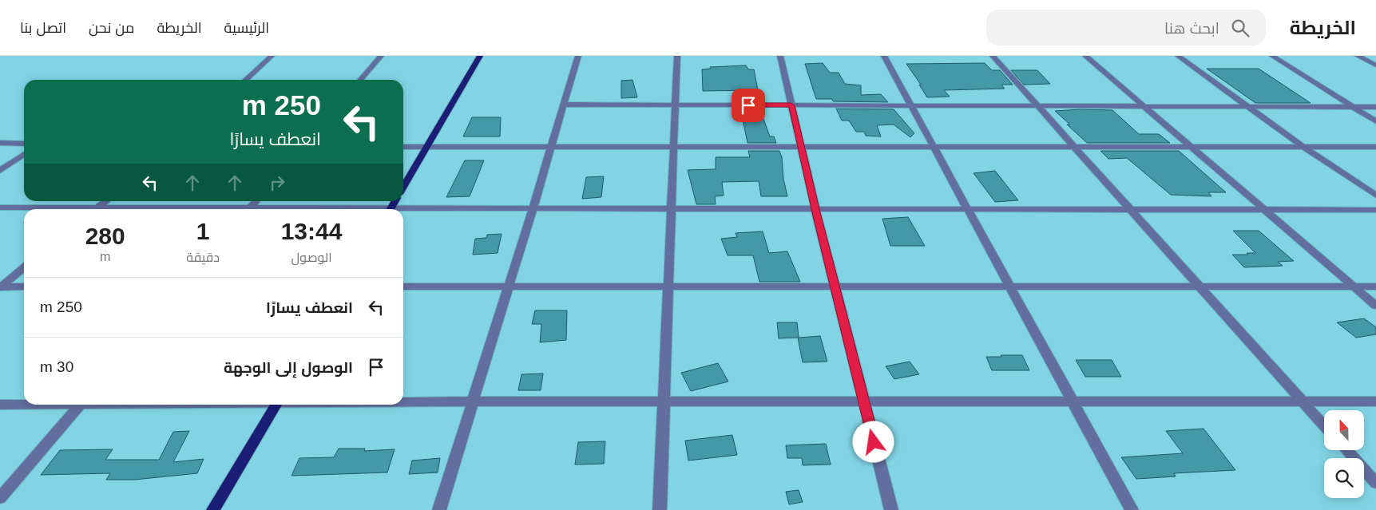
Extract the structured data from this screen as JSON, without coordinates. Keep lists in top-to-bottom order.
{
  "north": "top",
  "page": {
    "header": "الخريطة",
    "search": "ابحث هنا",
    "nav": [
      "الرئيسية",
      "الخريطة",
      "من نحن",
      "اتصل بنا"
    ],
    "turn": ["250 m", "انعطف يسارًا"],
    "eta": [
      "13:44",
      "الوصول",
      "1",
      "دقيقة",
      "280",
      "m"
    ],
    "list": [
      {
        "name": "انعطف يسارًا",
        "value": "250 m"
      },
      {
        "name": "الوصول إلى الوجهة",
        "value": "30 m"
      }
    ]
  }
}
